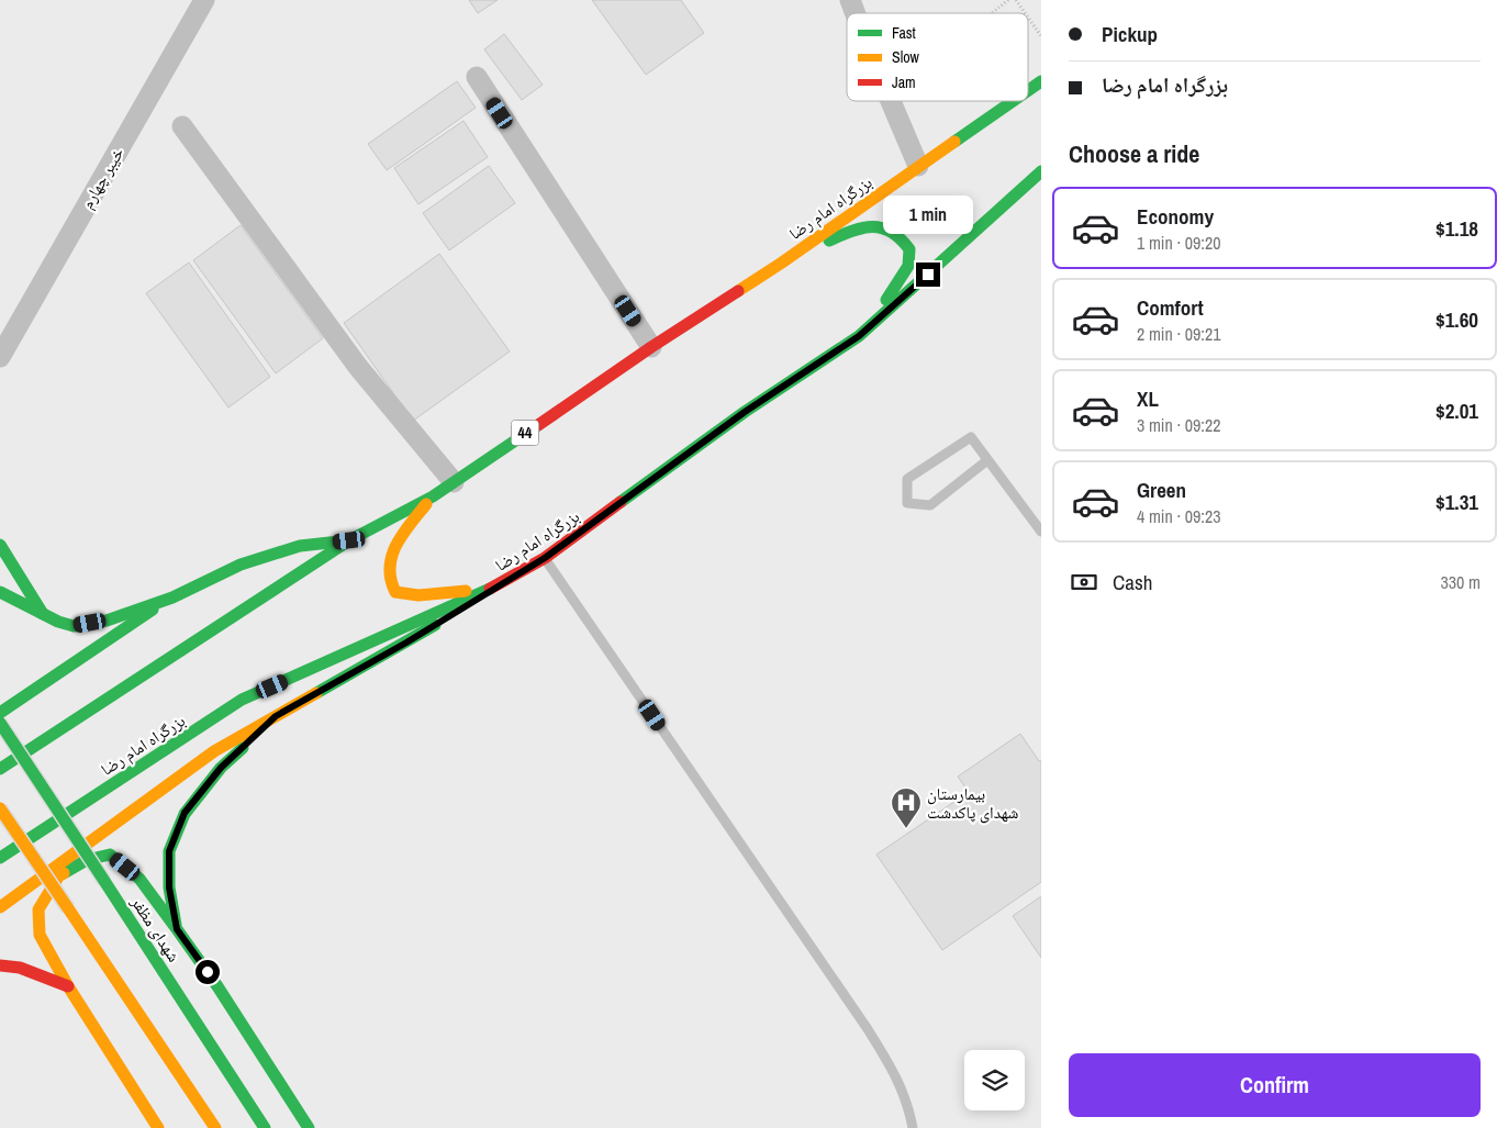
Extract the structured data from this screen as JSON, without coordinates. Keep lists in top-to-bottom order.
{
  "streets": {
    "main road": ["بزرگراه امام رضا", "44", "شهدای مظفر"],
    "street": ["خیبر چهارم"]
  },
  "places": {
    "hospital": ["بیمارستان شهدای پاکدشت"]
  },
  "legend": ["Fast", "Slow", "Jam"],
  "page": {
    "banner": ["Pickup", "بزرگراه امام رضا"],
    "heading": "Choose a ride",
    "list": [
      {
        "name": "Economy",
        "note": "1 min · 09:20",
        "value": "$1.18"
      },
      {
        "name": "Comfort",
        "note": "2 min · 09:21",
        "value": "$1.60"
      },
      {
        "name": "XL",
        "note": "3 min · 09:22",
        "value": "$2.01"
      },
      {
        "name": "Green",
        "note": "4 min · 09:23",
        "value": "$1.31"
      }
    ],
    "bubble": "1 min",
    "pay": ["Cash", "330 m"],
    "buttons": "Confirm"
  }
}
